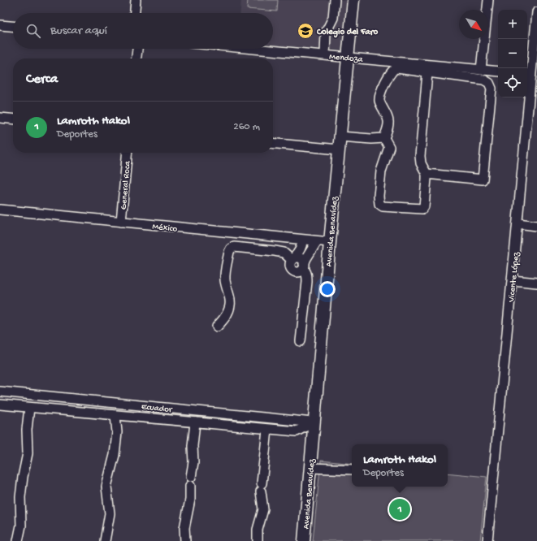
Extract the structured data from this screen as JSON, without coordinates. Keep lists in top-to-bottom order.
{
  "streets": {
    "main road": ["Avenida Benavídez"],
    "street": [
      "Mendoza",
      "General Roca",
      "México",
      "Vicente López",
      "Ecuador"
    ]
  },
  "crossings": [
    ["Mendoza", "Avenida Benavídez"],
    ["General Roca", "México"],
    ["México", "Avenida Benavídez"],
    ["Avenida Benavídez", "Ecuador"]
  ],
  "places": {
    "school or university": ["Colegio del Faro"]
  },
  "north": "bottom right",
  "page": {
    "map_buttons": ["+", "−"],
    "search": "Buscar aquí",
    "heading": "Cerca",
    "list": [
      {
        "mark": "1",
        "name": "Lamroth Hakol",
        "note": "Deportes",
        "value": "260 m"
      }
    ],
    "popup": ["Lamroth Hakol", "Deportes"],
    "pins": "1"
  }
}
